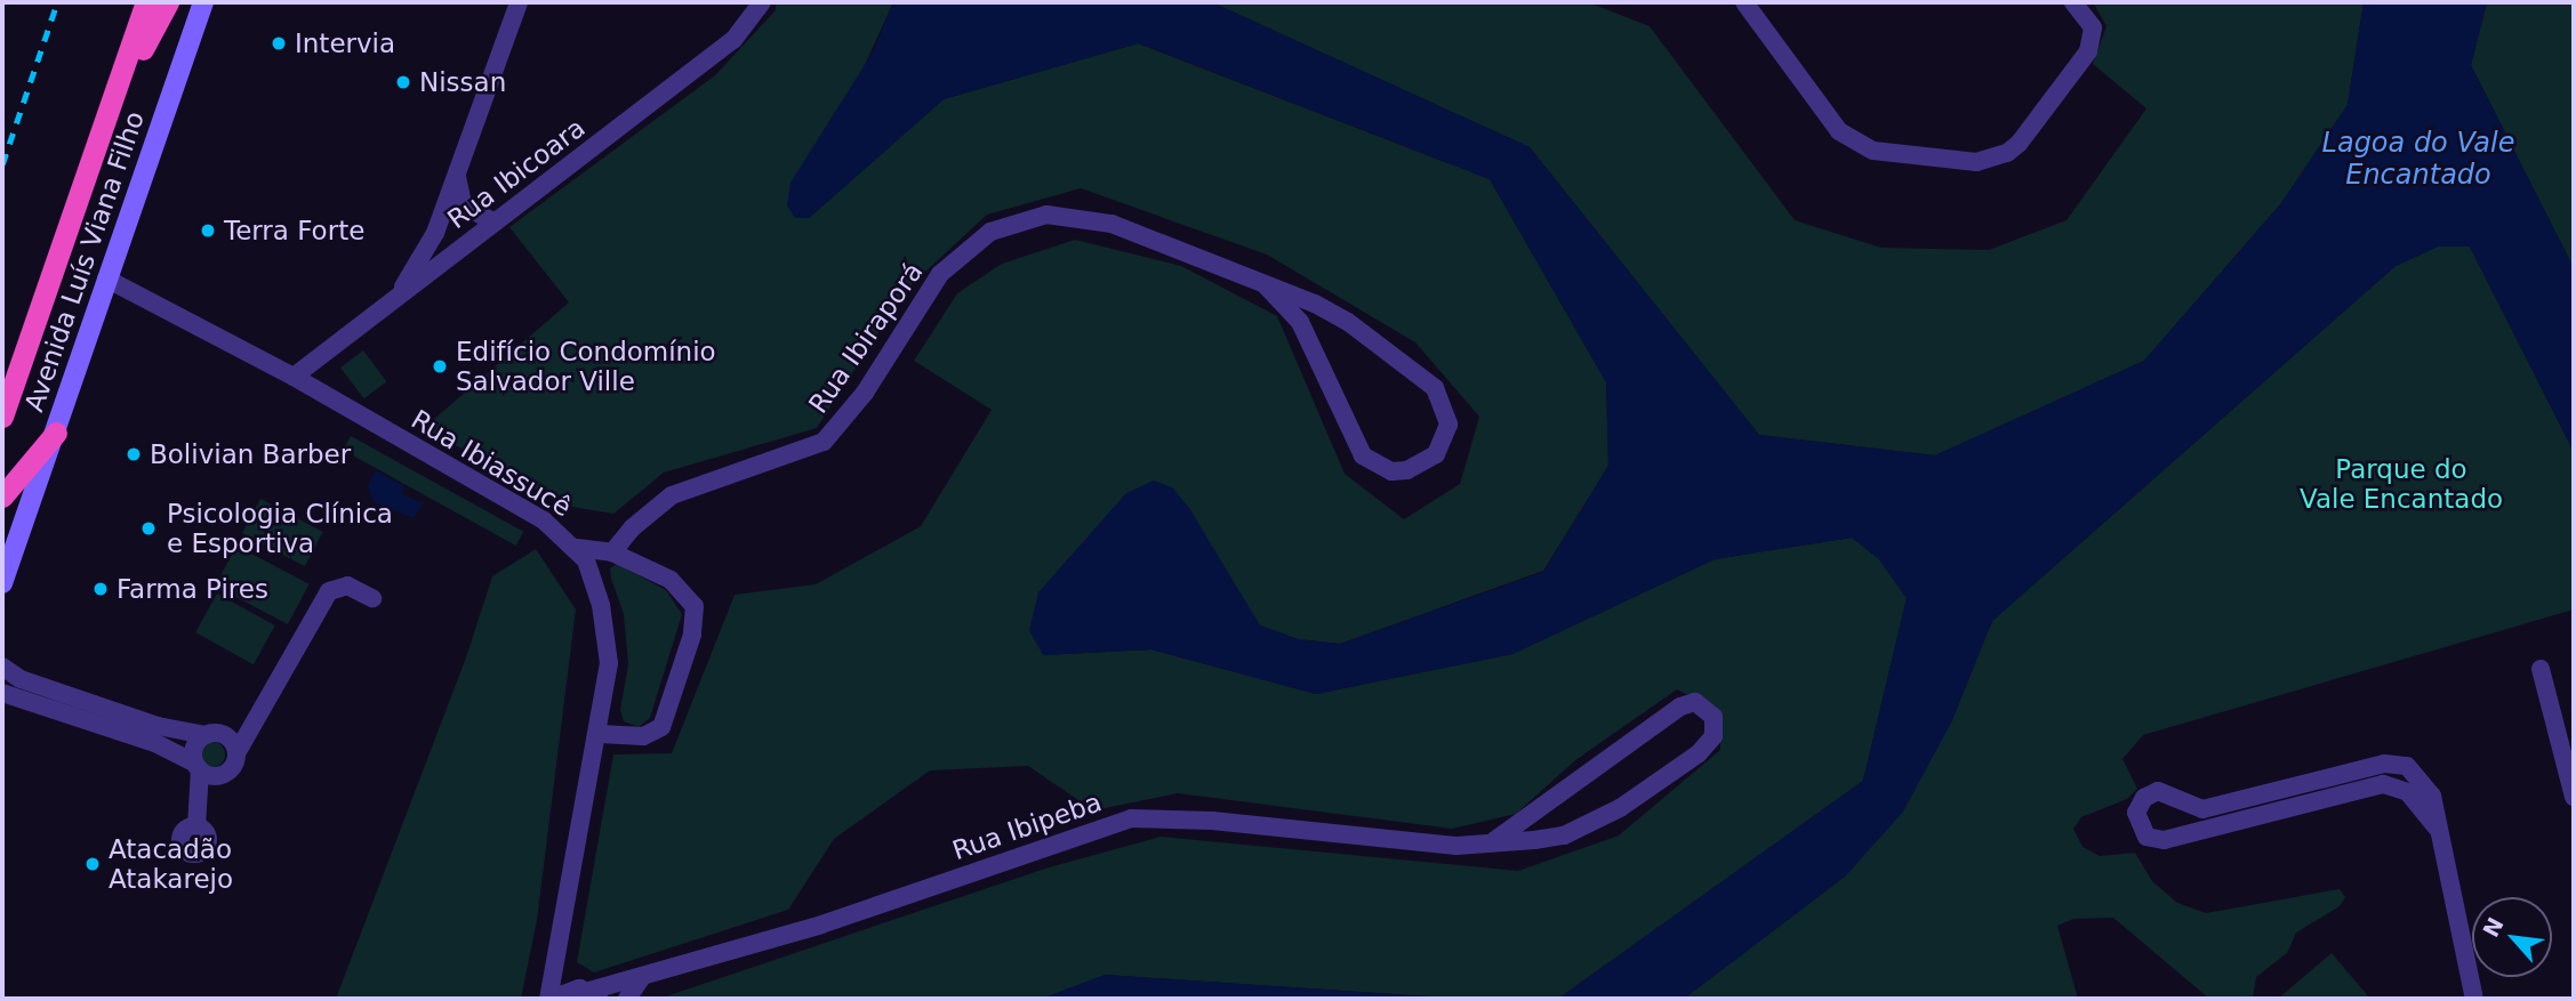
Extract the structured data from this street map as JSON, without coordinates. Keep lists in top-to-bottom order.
{
  "streets": {
    "highway": ["Avenida Luís Viana Filho"],
    "street": [
      "Rua Ibicoara",
      "Rua Ibiraporá",
      "Rua Ibiassucê",
      "Rua Ibipeba"
    ]
  },
  "crossings": [
    ["Rua Ibicoara", "Rua Ibiassucê"],
    ["Avenida Luís Viana Filho", "Rua Ibiassucê"]
  ],
  "water": ["Lagoa do Vale Encantado"],
  "parks": ["Parque do Vale Encantado"],
  "places": [
    "Intervia",
    "Nissan",
    "Terra Forte",
    "Edifício Condomínio Salvador Ville",
    "Bolivian Barber",
    "Psicologia Clínica e Esportiva",
    "Farma Pires",
    "Atacadão Atakarejo"
  ],
  "north": "top left"
}
